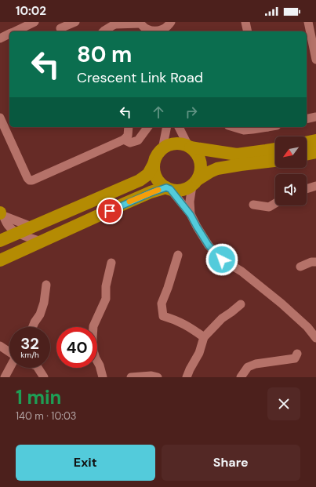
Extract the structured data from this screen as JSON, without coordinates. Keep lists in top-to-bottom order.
{
  "north": "bottom left",
  "page": {
    "status": "10:02",
    "turn": ["80 m", "Crescent Link Road"],
    "speed": "32 km/h",
    "limit": "40",
    "heading": ["1 min", "140 m · 10:03"],
    "buttons": ["Exit", "Share"]
  }
}
